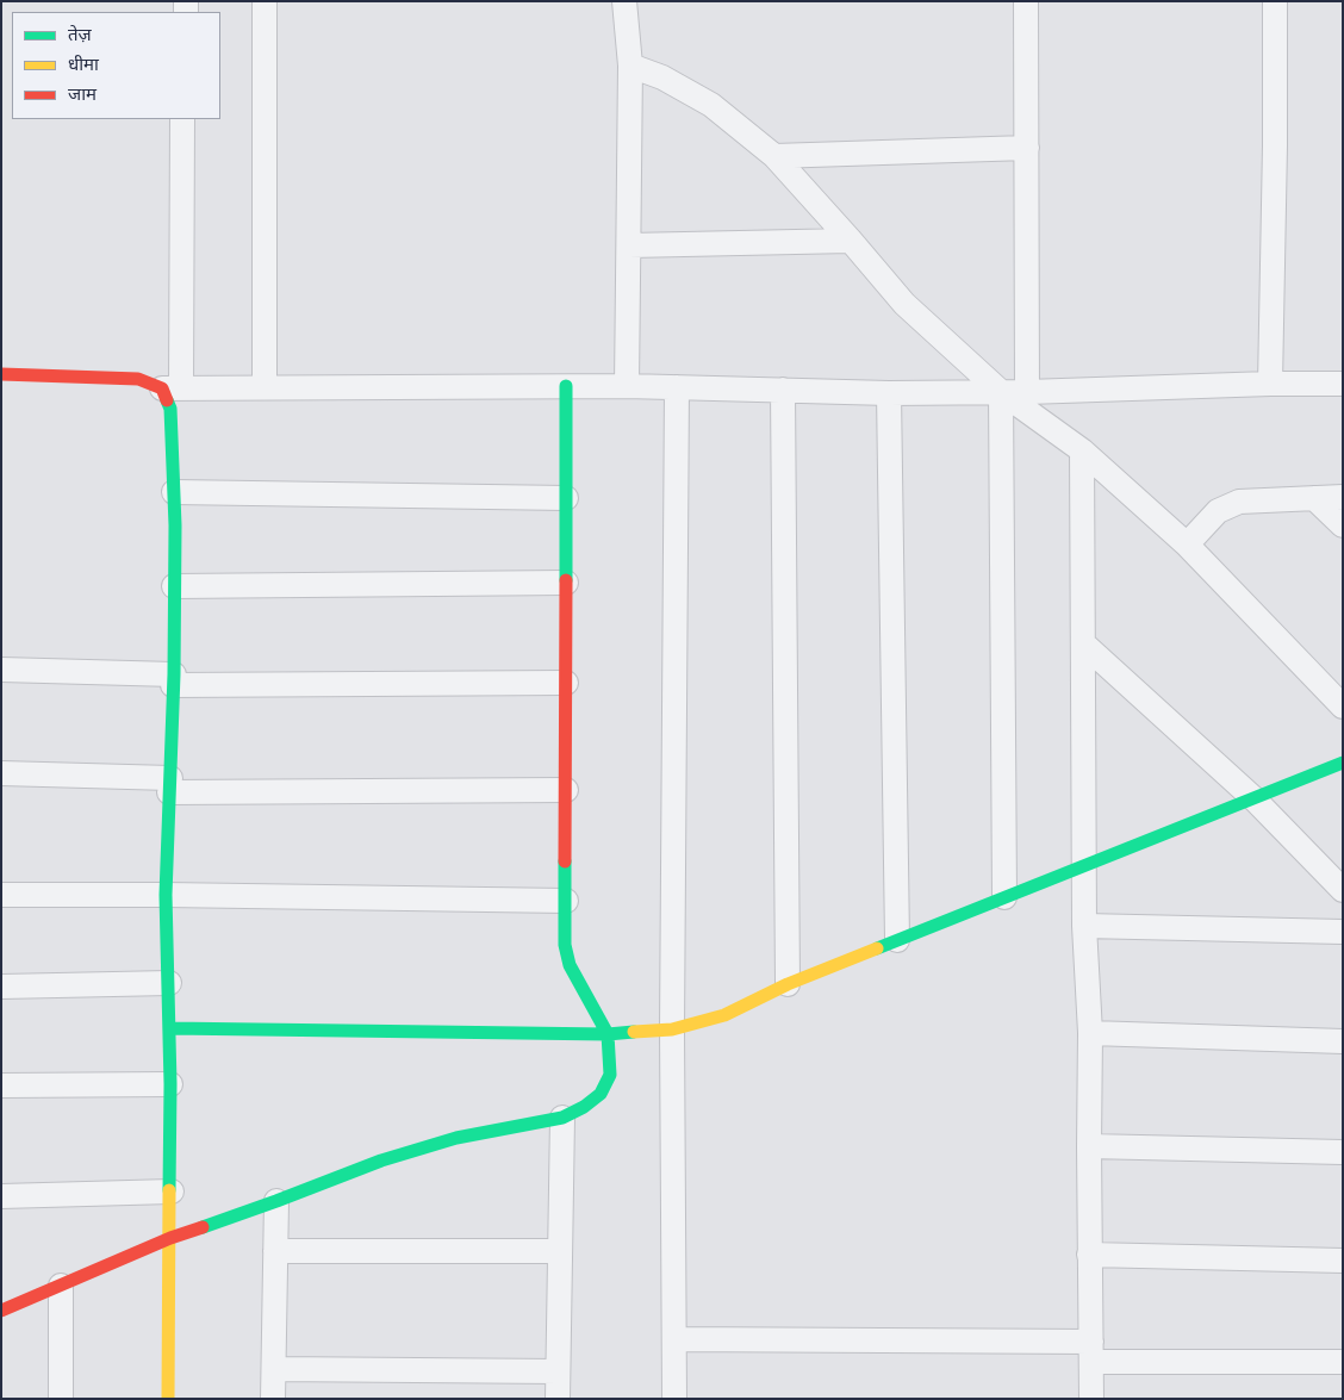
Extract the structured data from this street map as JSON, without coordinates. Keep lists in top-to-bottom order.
{
  "legend": ["तेज़", "धीमा", "जाम"]
}
